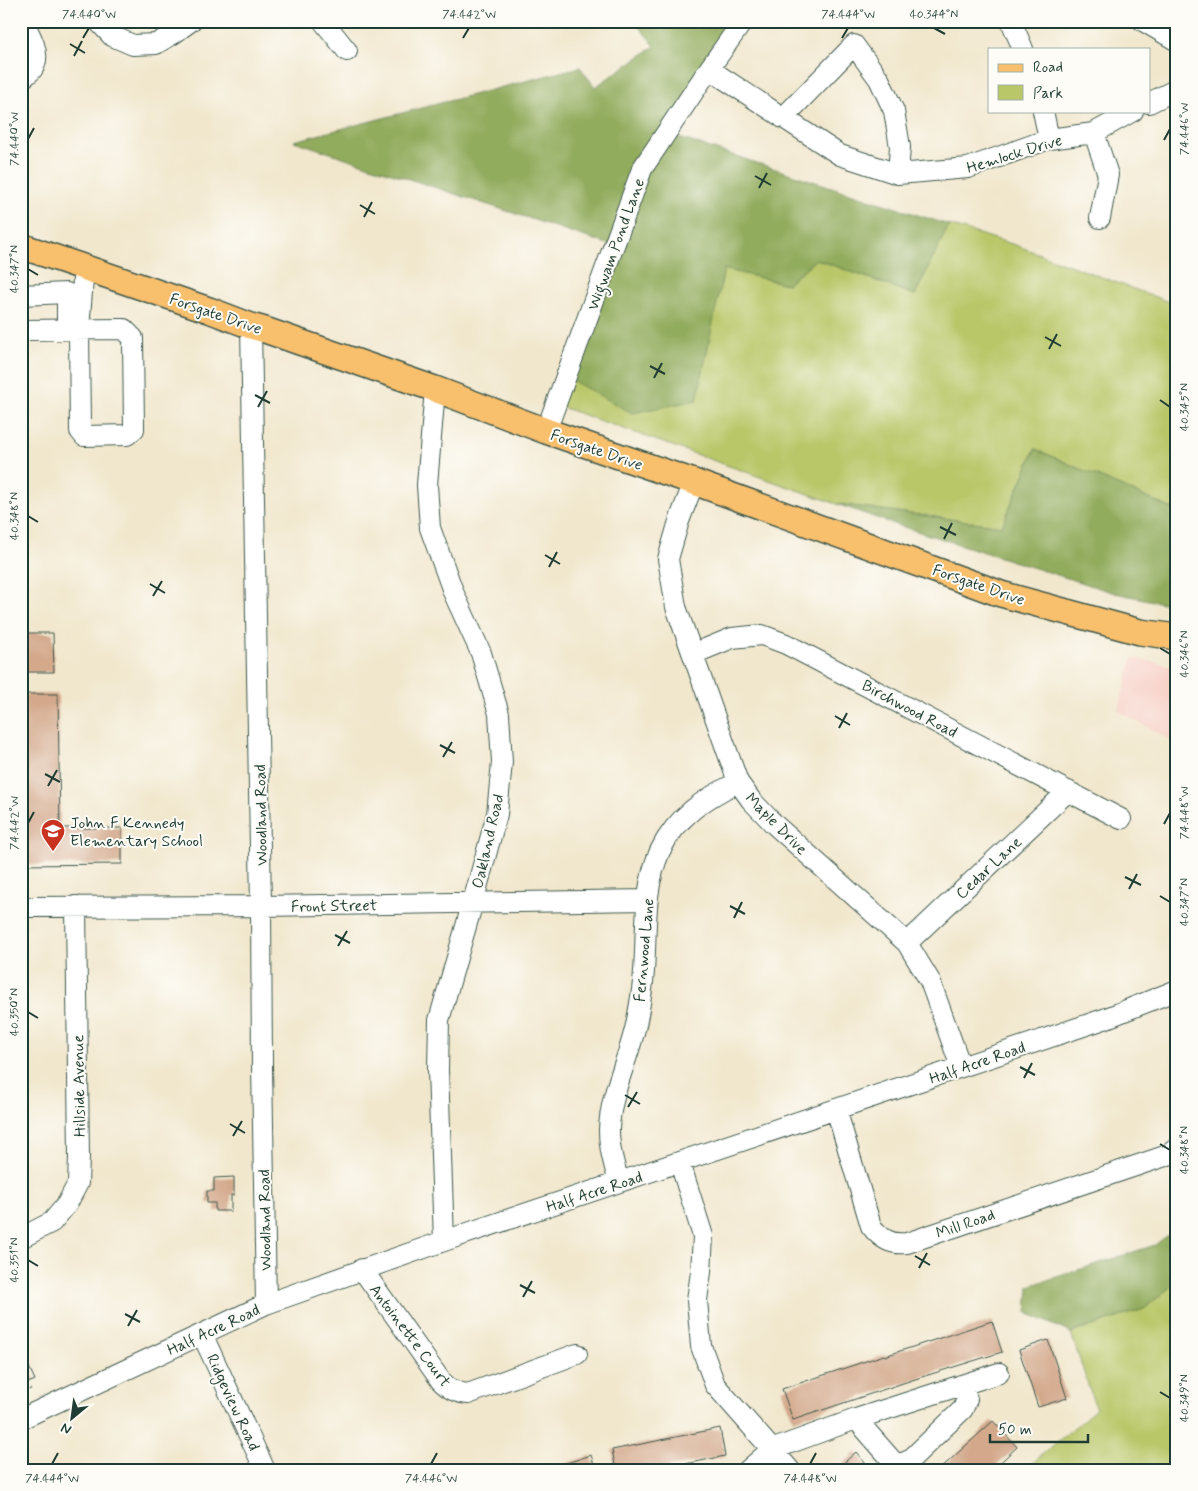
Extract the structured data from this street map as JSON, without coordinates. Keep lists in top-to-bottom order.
{
  "streets": {
    "main road": ["Forsgate Drive"],
    "street": [
      "Hemlock Drive",
      "Wigwam Pond Lane",
      "Birchwood Road",
      "Woodland Road",
      "Maple Drive",
      "Oakland Road",
      "Cedar Lane",
      "Front Street",
      "Fernwood Lane",
      "Half Acre Road",
      "Hillside Avenue",
      "Mill Road",
      "Antoinette Court",
      "Ridgeview Road"
    ]
  },
  "crossings": [
    ["Hemlock Drive", "Wigwam Pond Lane"],
    ["Wigwam Pond Lane", "Forsgate Drive"],
    ["Forsgate Drive", "Woodland Road"],
    ["Forsgate Drive", "Maple Drive"],
    ["Forsgate Drive", "Oakland Road"],
    ["Birchwood Road", "Maple Drive"],
    ["Birchwood Road", "Cedar Lane"],
    ["Woodland Road", "Front Street"],
    ["Woodland Road", "Half Acre Road"],
    ["Maple Drive", "Cedar Lane"],
    ["Maple Drive", "Fernwood Lane"],
    ["Maple Drive", "Half Acre Road"],
    ["Oakland Road", "Front Street"],
    ["Oakland Road", "Half Acre Road"],
    ["Front Street", "Fernwood Lane"],
    ["Front Street", "Hillside Avenue"],
    ["Fernwood Lane", "Half Acre Road"],
    ["Half Acre Road", "Mill Road"],
    ["Half Acre Road", "Antoinette Court"],
    ["Half Acre Road", "Ridgeview Road"]
  ],
  "places": {
    "school or university": ["John F Kennedy Elementary School"]
  },
  "legend": ["Road", "Park"],
  "scale_bar": "50 m",
  "north": "bottom left",
  "coordinates": [
    "74.440°W",
    "74.442°W",
    "74.444°W",
    "40.344°N",
    "74.446°W",
    "40.347°N",
    "40.345°N",
    "40.348°N",
    "40.346°N",
    "74.448°W",
    "40.350°N",
    "40.351°N",
    "40.349°N"
  ]
}
